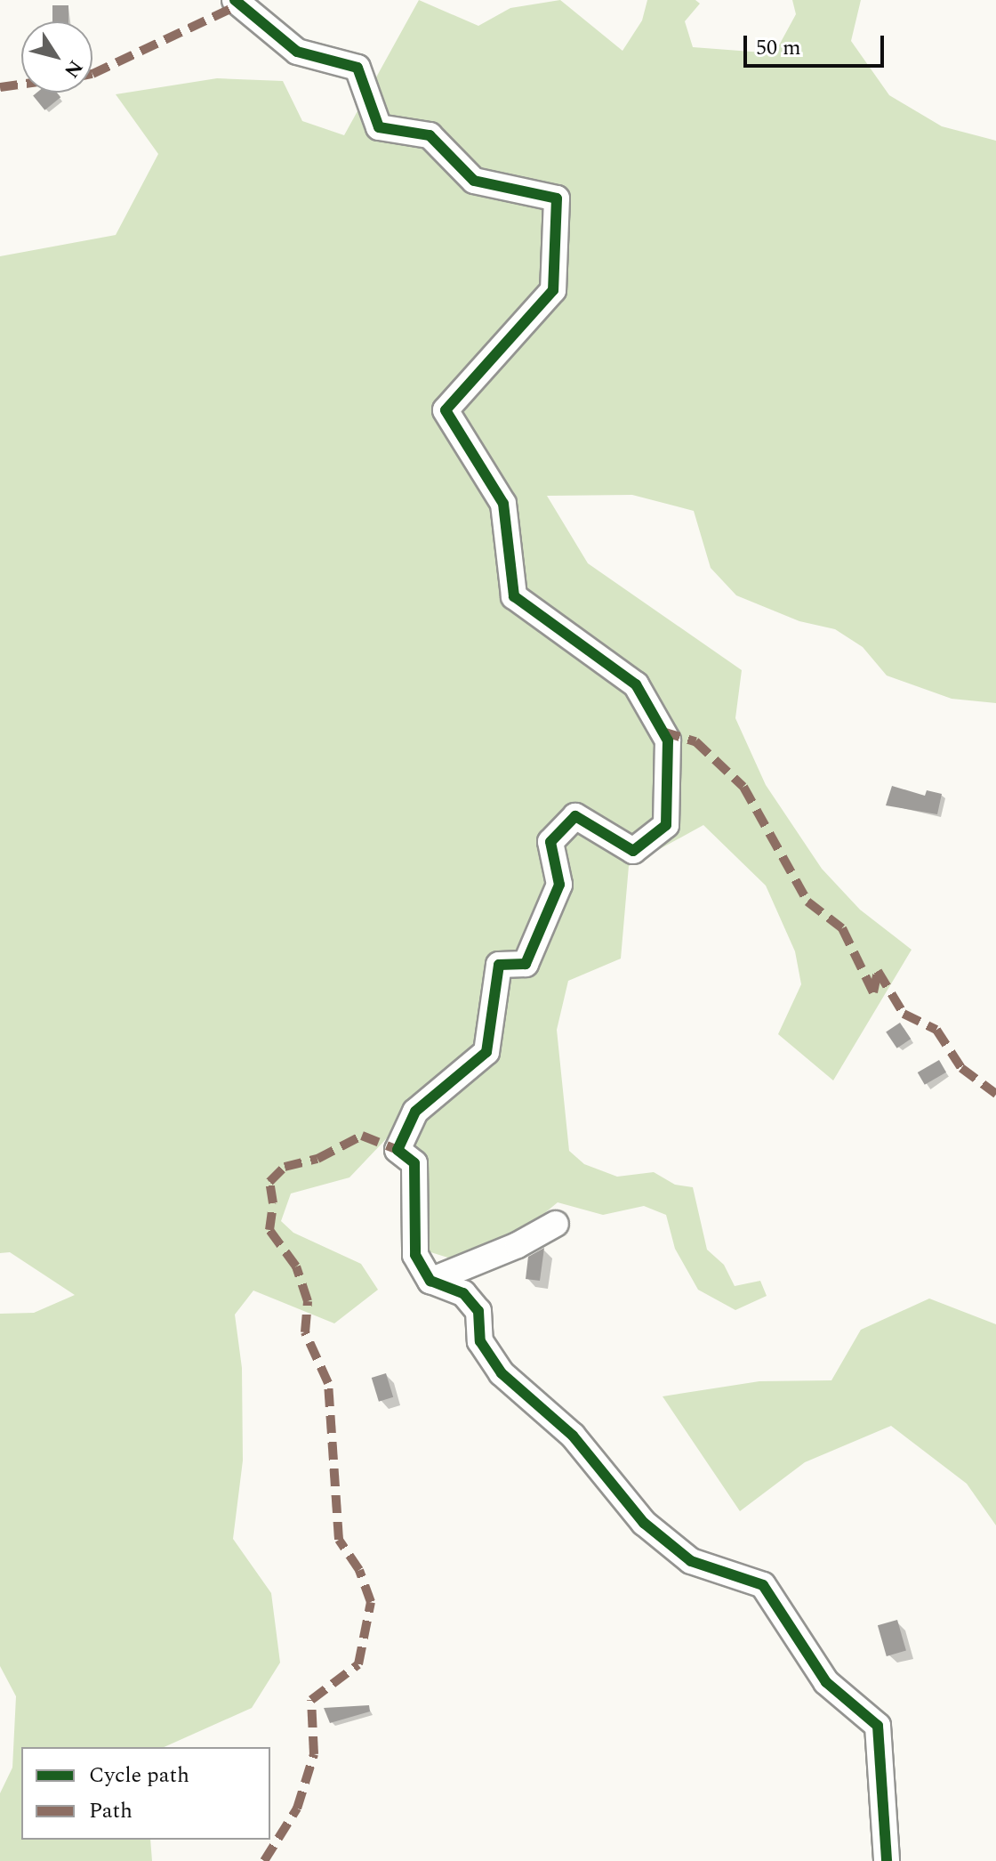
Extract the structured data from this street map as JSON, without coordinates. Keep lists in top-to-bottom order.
{
  "legend": ["Cycle path", "Path"],
  "scale_bar": "50 m",
  "north": "bottom right"
}
